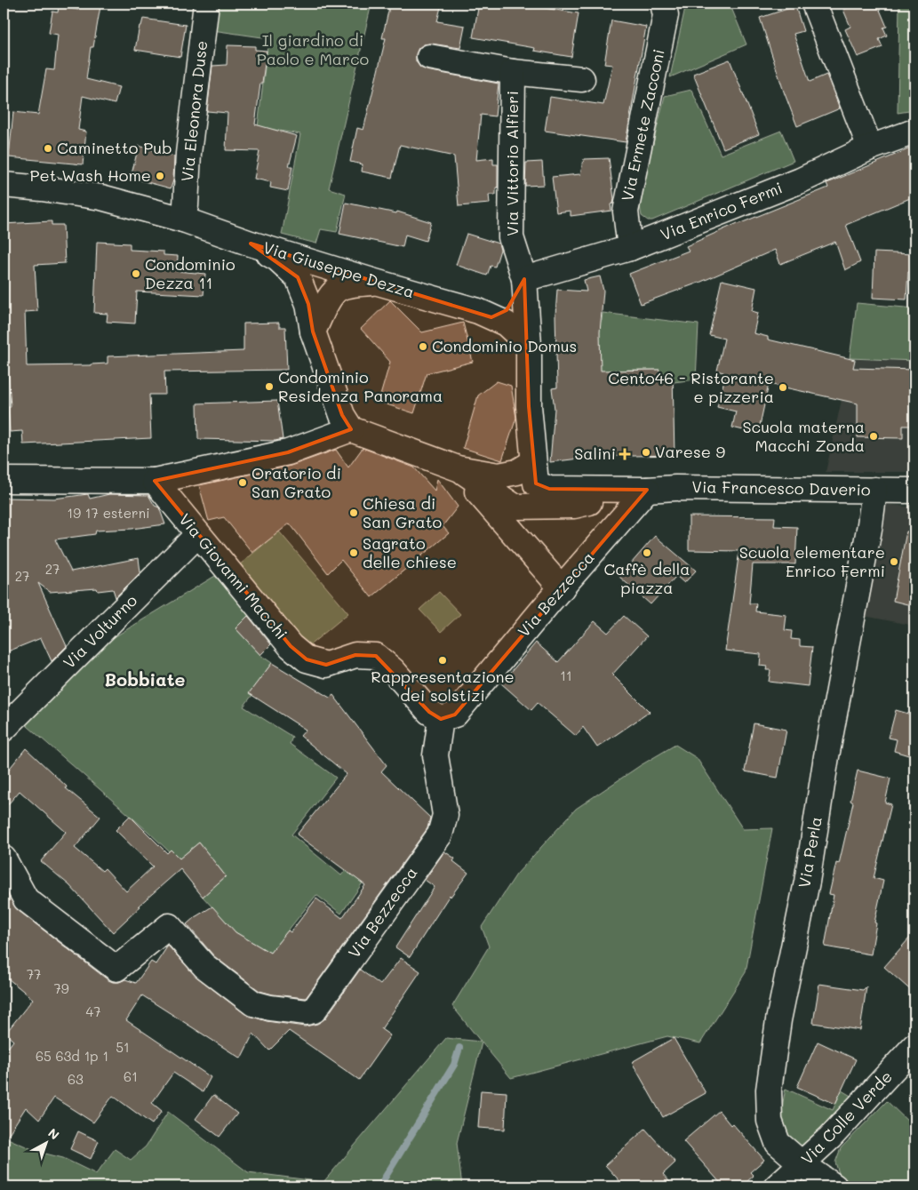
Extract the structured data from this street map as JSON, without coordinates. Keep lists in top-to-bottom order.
{
  "streets": {
    "street": [
      "Via Eleonora Duse",
      "Via Ermete Zacconi",
      "Via Vittorio Alfieri",
      "Via Enrico Fermi",
      "Via Giuseppe Dezza",
      "Via Francesco Daverio",
      "Via Giovanni Macchi",
      "Via Bezzecca",
      "Via Volturno",
      "Via Perla",
      "Via Colle Verde"
    ]
  },
  "crossings": [
    ["Via Eleonora Duse", "Via Giuseppe Dezza"],
    ["Via Ermete Zacconi", "Via Enrico Fermi"],
    ["Via Vittorio Alfieri", "Via Enrico Fermi"],
    ["Via Vittorio Alfieri", "Via Giuseppe Dezza"],
    ["Via Francesco Daverio", "Via Bezzecca"],
    ["Via Francesco Daverio", "Via Perla"],
    ["Via Giovanni Macchi", "Via Bezzecca"],
    ["Via Giovanni Macchi", "Via Volturno"],
    ["Via Perla", "Via Colle Verde"]
  ],
  "districts": ["Bobbiate"],
  "parks": ["Il giardino di Paolo e Marco"],
  "places": {
    "other": [
      "Caminetto Pub",
      "Pet Wash Home",
      "Condominio Dezza 11",
      "Condominio Domus",
      "Condominio Residenza Panorama",
      "Cento46 - Ristorante e pizzeria",
      "Scuola materna Macchi Zonda",
      "Varese 9",
      "Oratorio di San Grato",
      "Chiesa di San Grato",
      "Sagrato delle chiese",
      "Caffè della piazza",
      "Scuola elementare Enrico Fermi",
      "Rappresentazione dei solstizi"
    ],
    "health": ["Salini"]
  },
  "house_numbers": [
    "19 17 esterni",
    "27",
    "27",
    "11",
    "77",
    "79",
    "47",
    "51",
    "65 63d 1p 1",
    "61",
    "63"
  ],
  "north": "top right"
}
